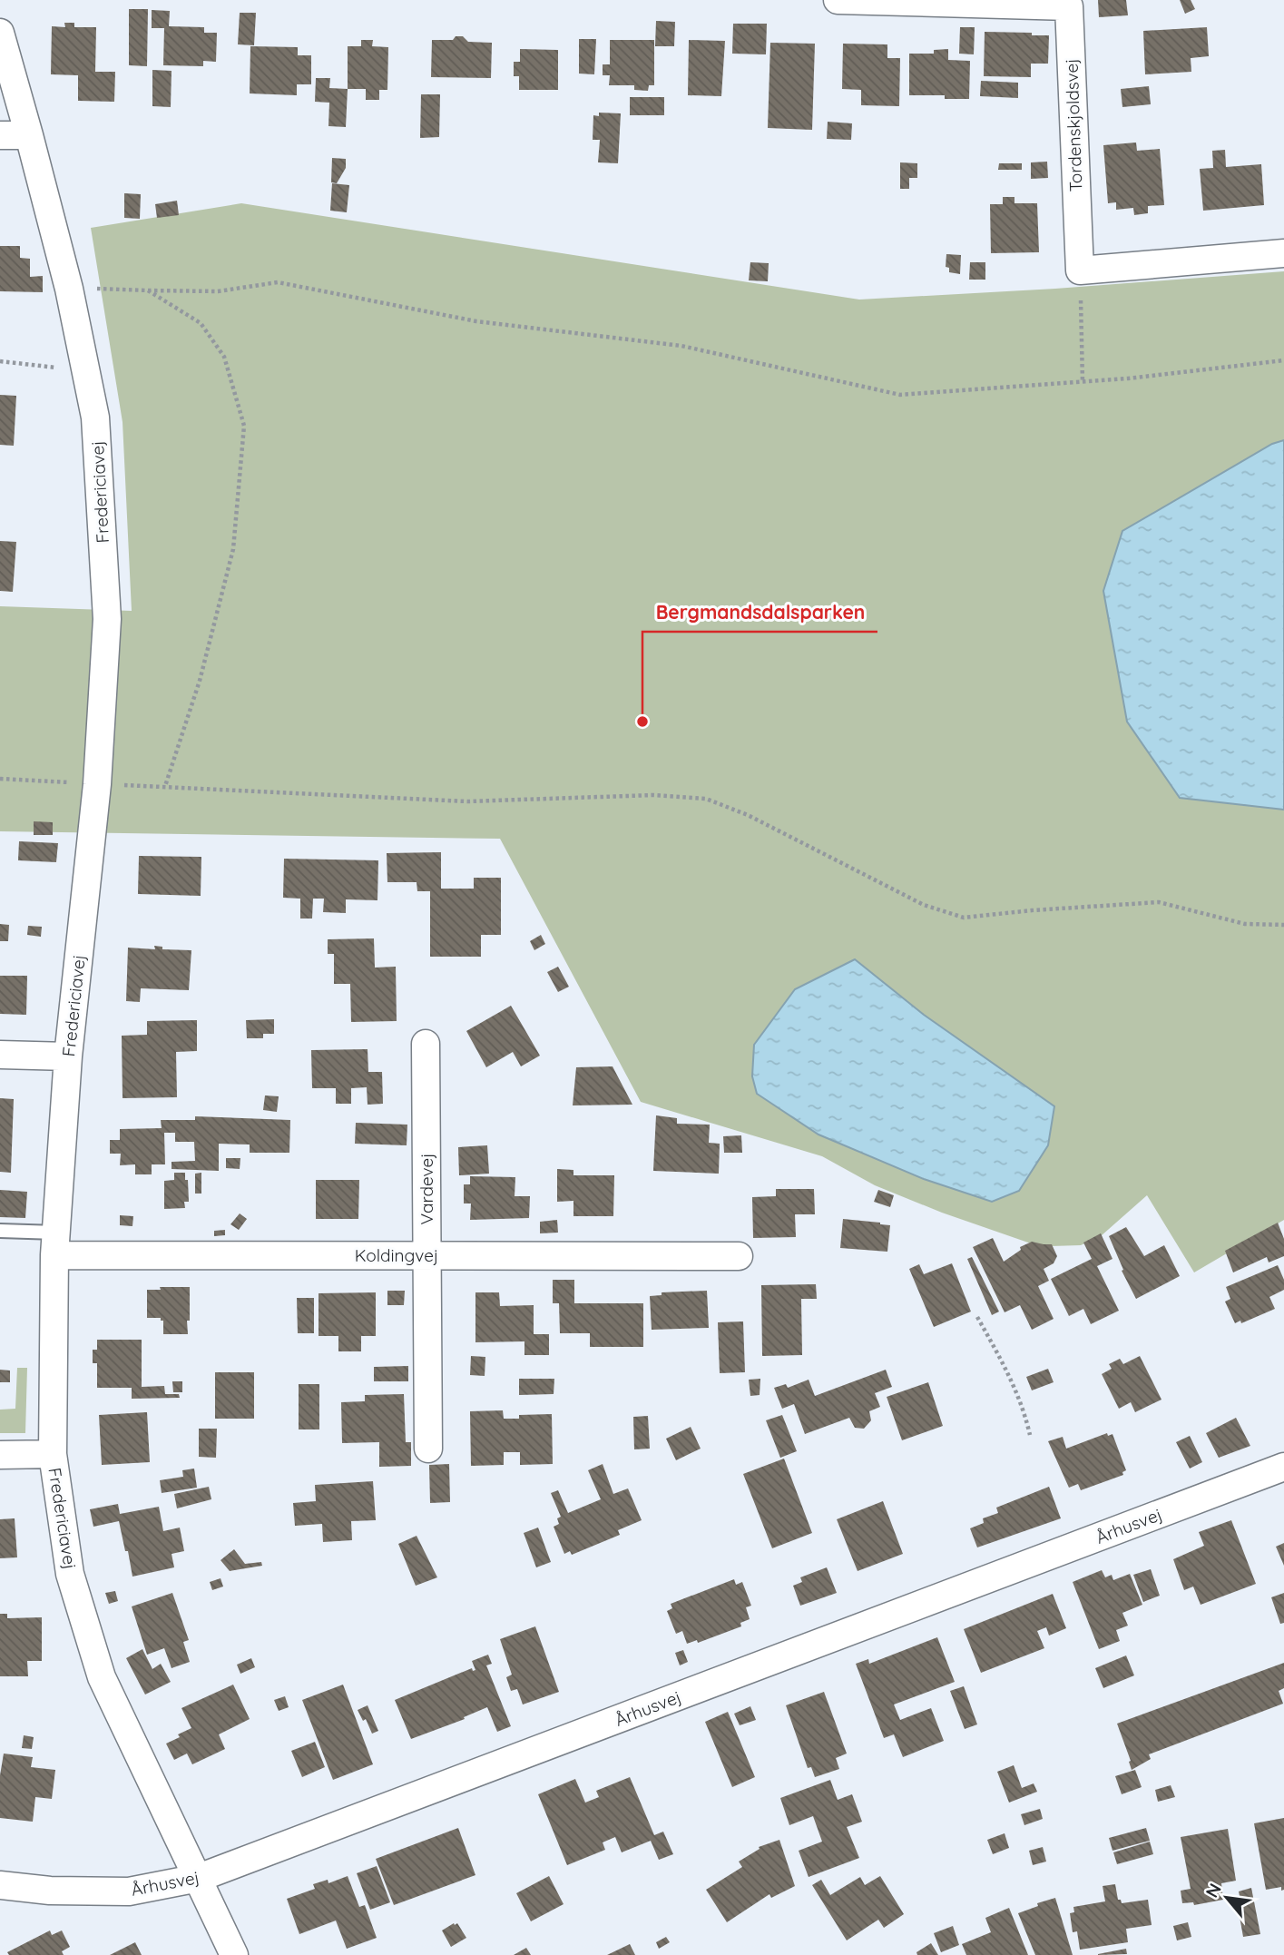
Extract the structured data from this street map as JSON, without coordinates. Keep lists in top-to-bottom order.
{
  "streets": {
    "street": [
      "Tordenskjoldsvej",
      "Fredericiavej",
      "Vardevej",
      "Koldingvej",
      "Århusvej"
    ]
  },
  "crossings": [
    ["Fredericiavej", "Koldingvej"],
    ["Fredericiavej", "Århusvej"],
    ["Vardevej", "Koldingvej"]
  ],
  "places": ["Bergmandsdalsparken"],
  "north": "top left"
}
